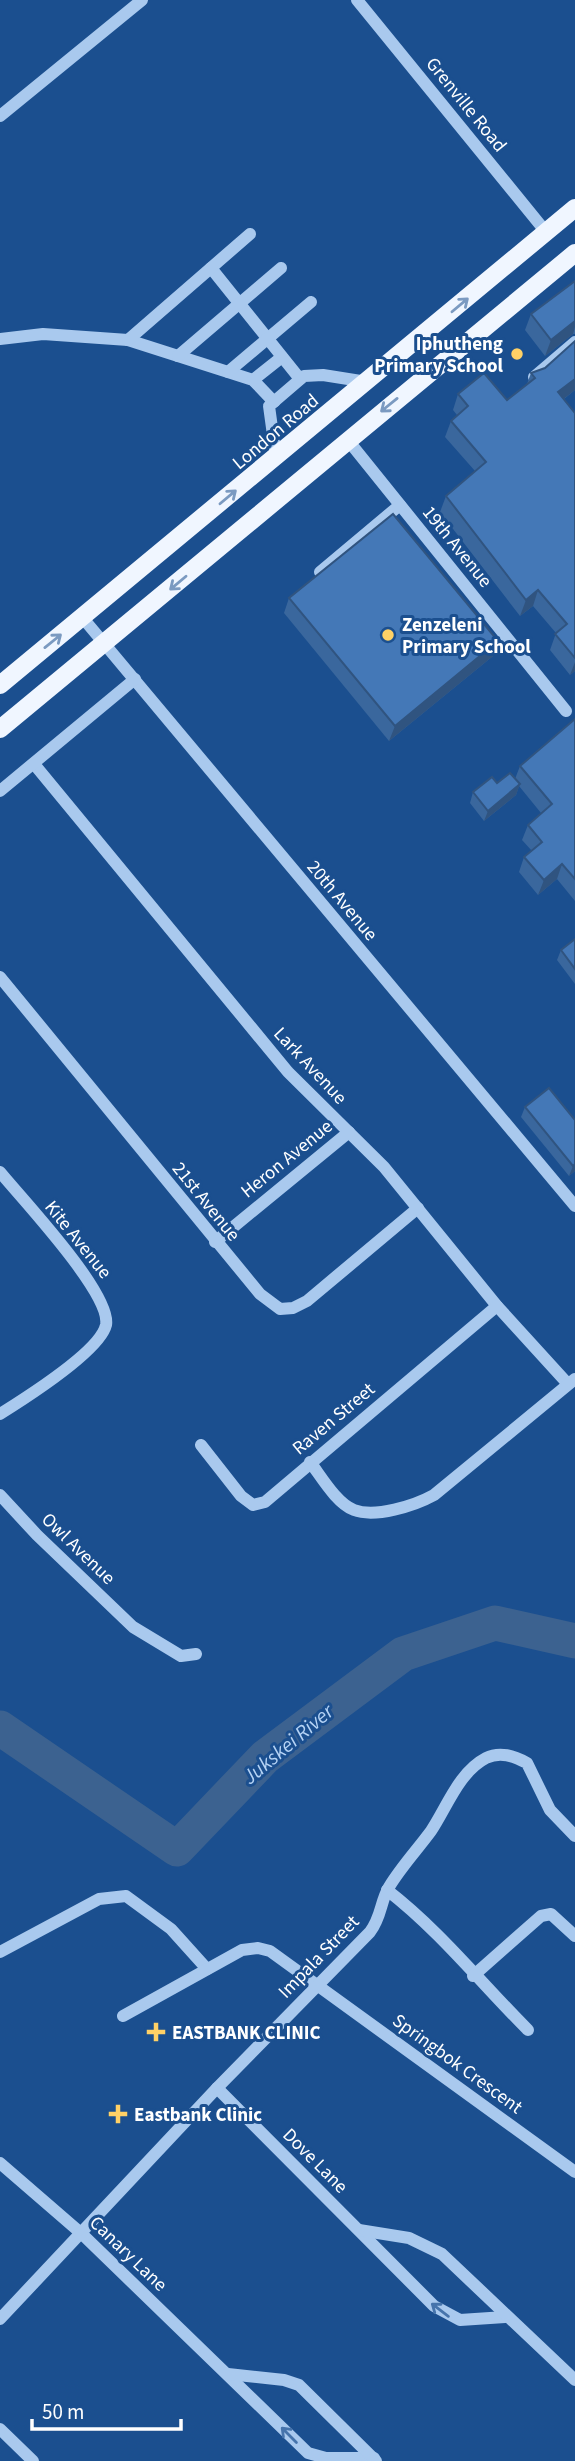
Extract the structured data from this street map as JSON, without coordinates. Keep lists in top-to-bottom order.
{
  "streets": {
    "main road": ["London Road"],
    "street": [
      "Grenville Road",
      "19th Avenue",
      "20th Avenue",
      "Lark Avenue",
      "Heron Avenue",
      "21st Avenue",
      "Kite Avenue",
      "Raven Street",
      "Owl Avenue",
      "Impala Street",
      "Springbok Crescent",
      "Dove Lane",
      "Canary Lane"
    ]
  },
  "crossings": [
    ["Grenville Road", "London Road"],
    ["London Road", "20th Avenue"],
    ["Lark Avenue", "Heron Avenue"],
    ["Lark Avenue", "21st Avenue"],
    ["Lark Avenue", "Raven Street"],
    ["Heron Avenue", "21st Avenue"],
    ["Impala Street", "Springbok Crescent"],
    ["Impala Street", "Dove Lane"],
    ["Impala Street", "Canary Lane"]
  ],
  "water": ["Jukskei River"],
  "places": {
    "other": ["Iphutheng Primary School", "Zenzeleni Primary School"],
    "health": ["EASTBANK CLINIC", "Eastbank Clinic"]
  },
  "scale_bar": "50 m"
}
